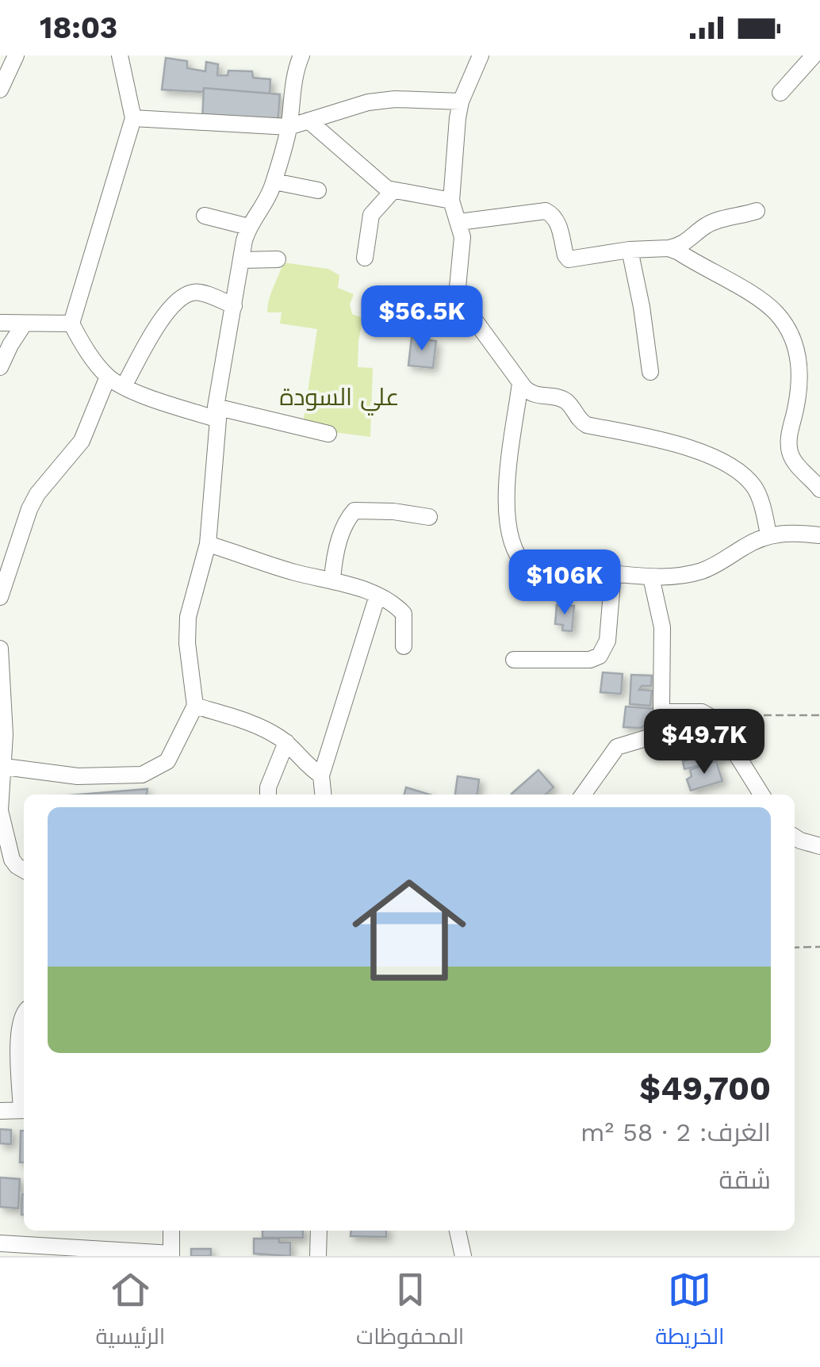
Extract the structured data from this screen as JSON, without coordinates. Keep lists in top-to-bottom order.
{
  "parks": ["علي السودة"],
  "page": {
    "status": "18:03",
    "price": ["$56.5K", "$106K", "$49.7K"],
    "list": [
      {
        "name": "$49,700",
        "note": "الغرف: 2 · 58 m² · شقة"
      }
    ],
    "tabs": ["الخريطة", "المحفوظات", "الرئيسية"]
  }
}
